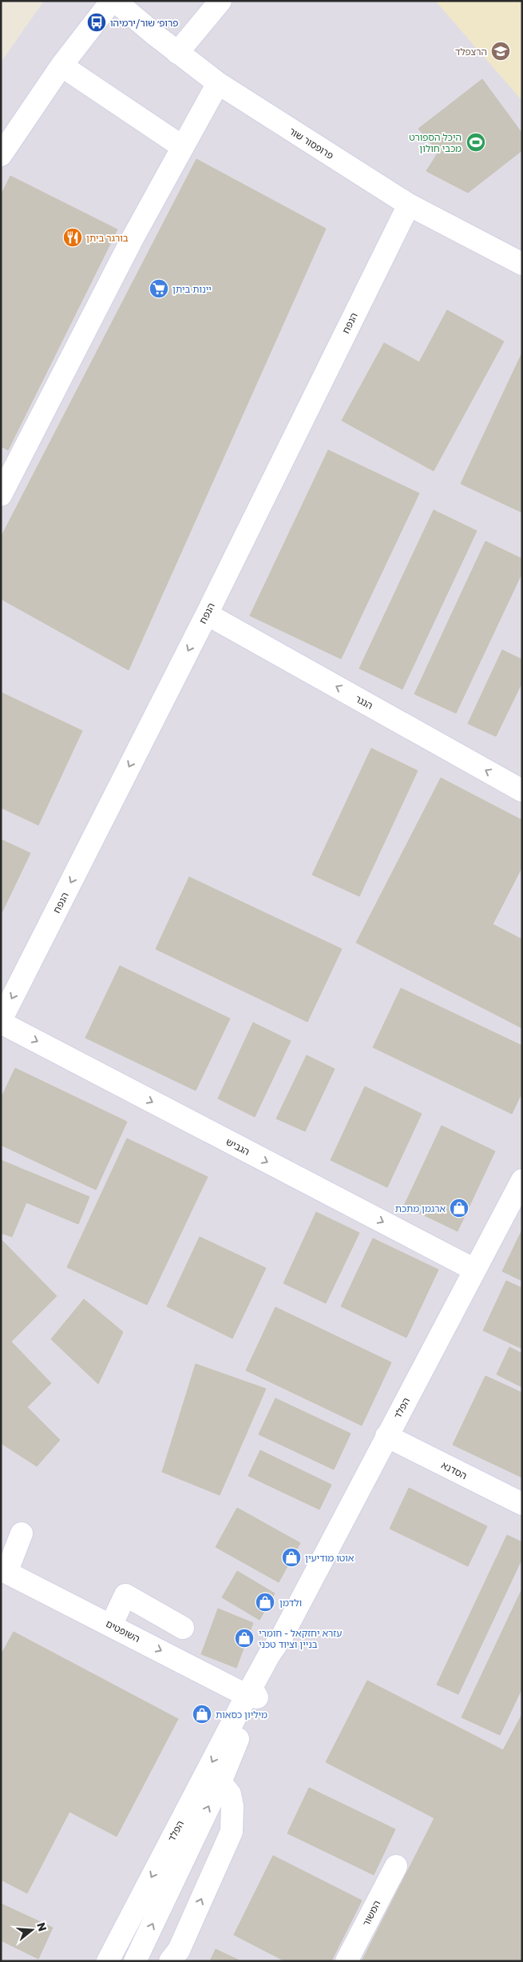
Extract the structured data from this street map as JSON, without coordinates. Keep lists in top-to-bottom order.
{
  "streets": {
    "street": [
      "פרופסור שור",
      "הנפח",
      "הנגר",
      "הגביש",
      "הפלד",
      "הסדנא",
      "השופטים",
      "המשור"
    ]
  },
  "crossings": [
    ["פרופסור שור", "הנפח"],
    ["הנפח", "הנגר"],
    ["הנפח", "הגביש"],
    ["הגביש", "הפלד"],
    ["הפלד", "הסדנא"],
    ["הפלד", "השופטים"]
  ],
  "one_way": [
    "הנפח",
    "הנגר",
    "הגביש",
    "השופטים"
  ],
  "places": {
    "bus stop": ["פרופ׳ שור/ירמיהו"],
    "school or university": ["הרצפלד"],
    "sports": ["היכל הספורט מכבי חולון"],
    "restaurant": ["בורגר ביתן"],
    "supermarket": ["יינות ביתן"],
    "shop": [
      "ארגמן מתכת",
      "אוטו מודיעין",
      "ולדמן",
      "עזרא יחזקאל - חומרי בניין וציוד טכני",
      "מיליון כסאות"
    ]
  },
  "north": "right"
}
